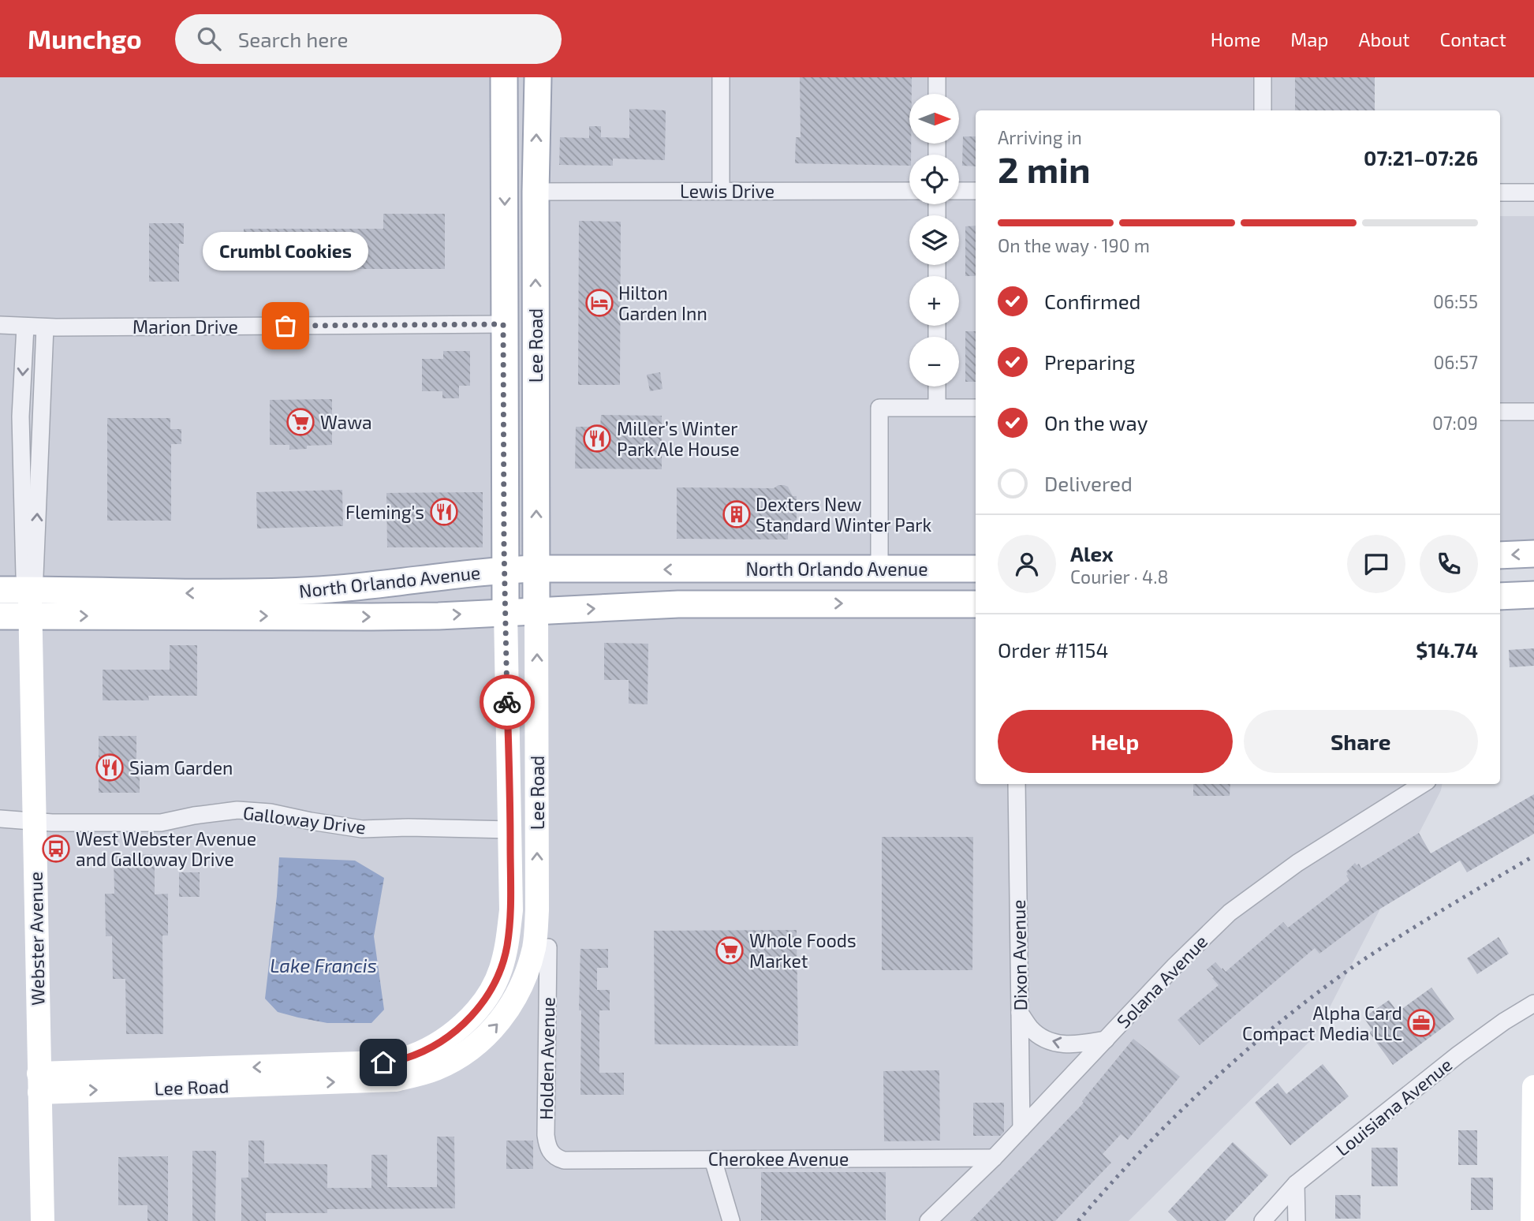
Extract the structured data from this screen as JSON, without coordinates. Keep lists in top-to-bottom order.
{
  "streets": {
    "main road": ["Lee Road", "North Orlando Avenue"],
    "street": [
      "Lewis Drive",
      "Marion Drive",
      "Galloway Drive",
      "Webster Avenue",
      "Dixon Avenue",
      "Solana Avenue",
      "Holden Avenue",
      "Louisiana Avenue",
      "Cherokee Avenue"
    ]
  },
  "crossings": [
    ["Lewis Drive", "Lee Road"],
    ["Marion Drive", "Lee Road"],
    ["Lee Road", "North Orlando Avenue"],
    ["Lee Road", "Galloway Drive"],
    ["Lee Road", "Webster Avenue"],
    ["North Orlando Avenue", "Webster Avenue"],
    ["Galloway Drive", "Webster Avenue"],
    ["Dixon Avenue", "Solana Avenue"],
    ["Solana Avenue", "Cherokee Avenue"],
    ["Holden Avenue", "Cherokee Avenue"]
  ],
  "water": ["Lake Francis"],
  "places": {
    "hotel": ["Hilton Garden Inn"],
    "other": ["Crumbl Cookies"],
    "supermarket": ["Wawa", "Whole Foods Market"],
    "restaurant": ["Miller’s Winter Park Ale House", "Fleming's", "Siam Garden"],
    "building": ["Dexters New Standard Winter Park"],
    "bus stop": ["West Webster Avenue and Galloway Drive"],
    "office": ["Alpha Card Compact Media LLC"]
  },
  "north": "right",
  "page": {
    "header": "Munchgo",
    "search": "Search here",
    "nav": [
      "Home",
      "Map",
      "About",
      "Contact"
    ],
    "map_buttons": ["+", "−"],
    "heading": ["2 min", "Arriving in", "07:21–07:26"],
    "panel": [
      "Alex",
      "Courier · 4.8",
      "Order #1154",
      "$14.74"
    ],
    "bar": "On the way · 190 m",
    "bubble": "Crumbl Cookies",
    "list": [
      ["Confirmed", "06:55"],
      ["Preparing", "06:57"],
      ["On the way", "07:09"],
      "Delivered"
    ],
    "buttons": ["Help", "Share"]
  }
}
